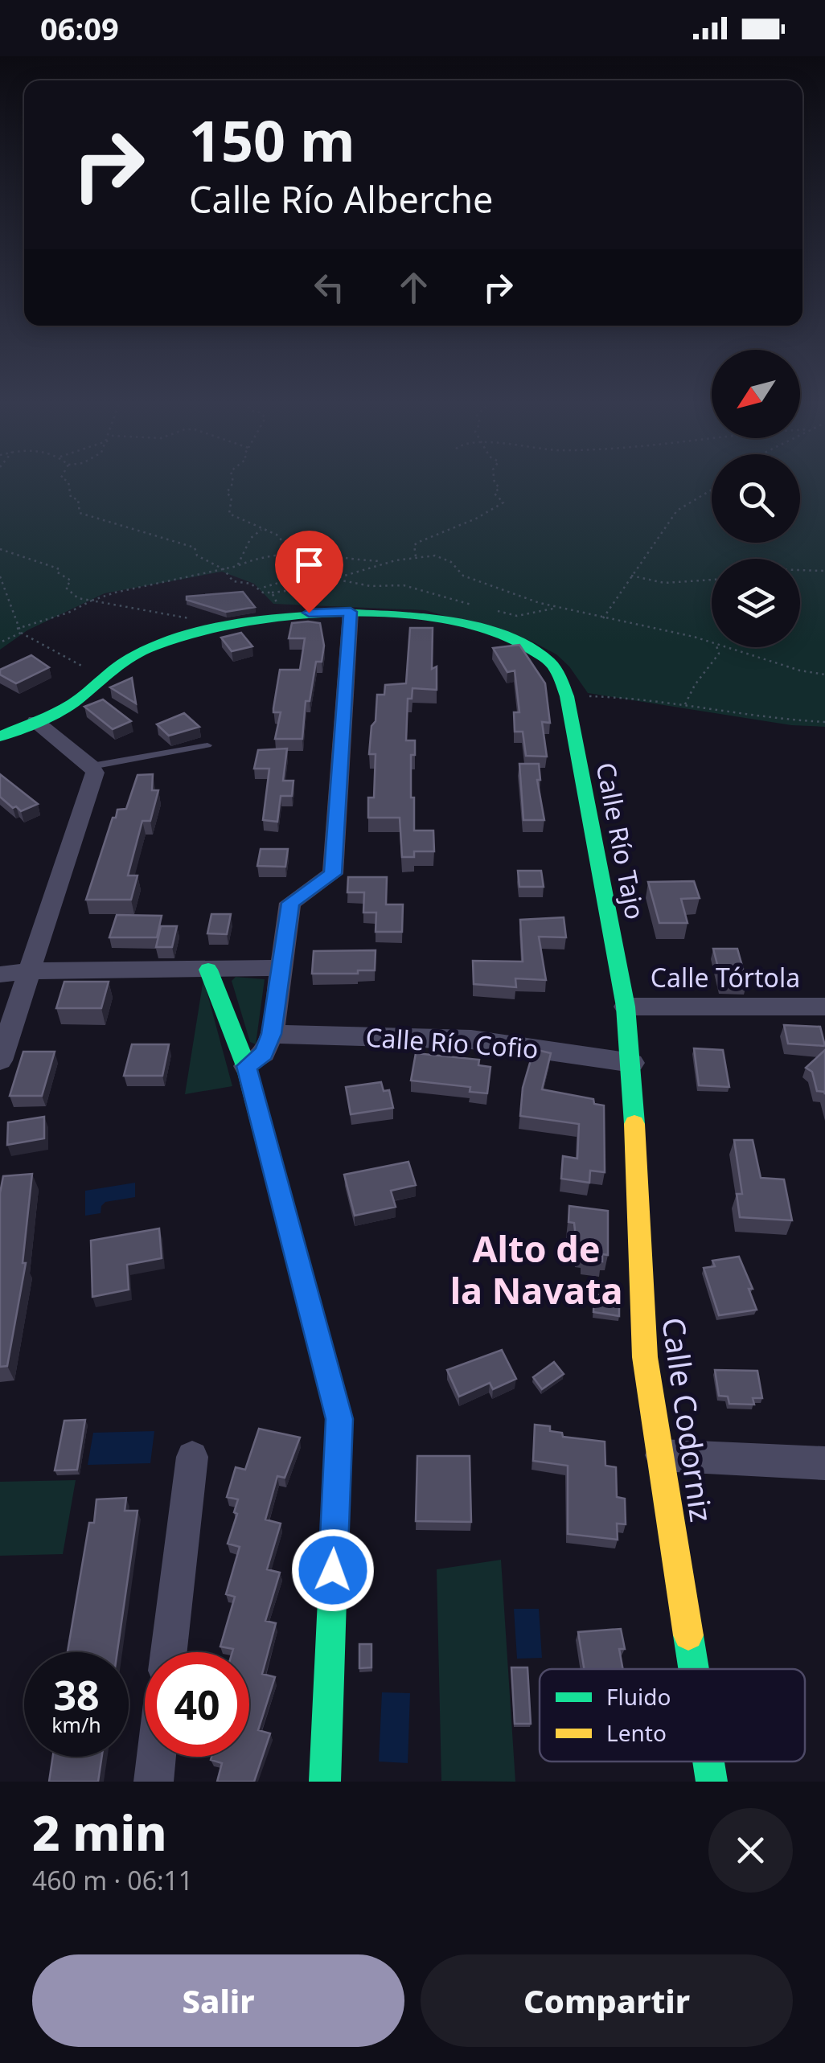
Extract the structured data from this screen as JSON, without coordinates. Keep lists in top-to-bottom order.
{
  "streets": {
    "street": [
      "Calle Río Tajo",
      "Calle Tórtola",
      "Calle Río Cofio",
      "Calle Codorniz"
    ]
  },
  "crossings": [
    ["Calle Río Tajo", "Calle Tórtola"],
    ["Calle Río Tajo", "Calle Río Cofio"],
    ["Calle Río Tajo", "Calle Codorniz"],
    ["Calle Río Cofio", "Calle Codorniz"]
  ],
  "districts": ["Alto de la Navata"],
  "legend": ["Fluido", "Lento"],
  "north": "bottom left",
  "page": {
    "status": "06:09",
    "turn": ["150 m", "Calle Río Alberche"],
    "speed": "38 km/h",
    "limit": "40",
    "heading": ["2 min", "460 m · 06:11"],
    "buttons": ["Salir", "Compartir"]
  }
}
